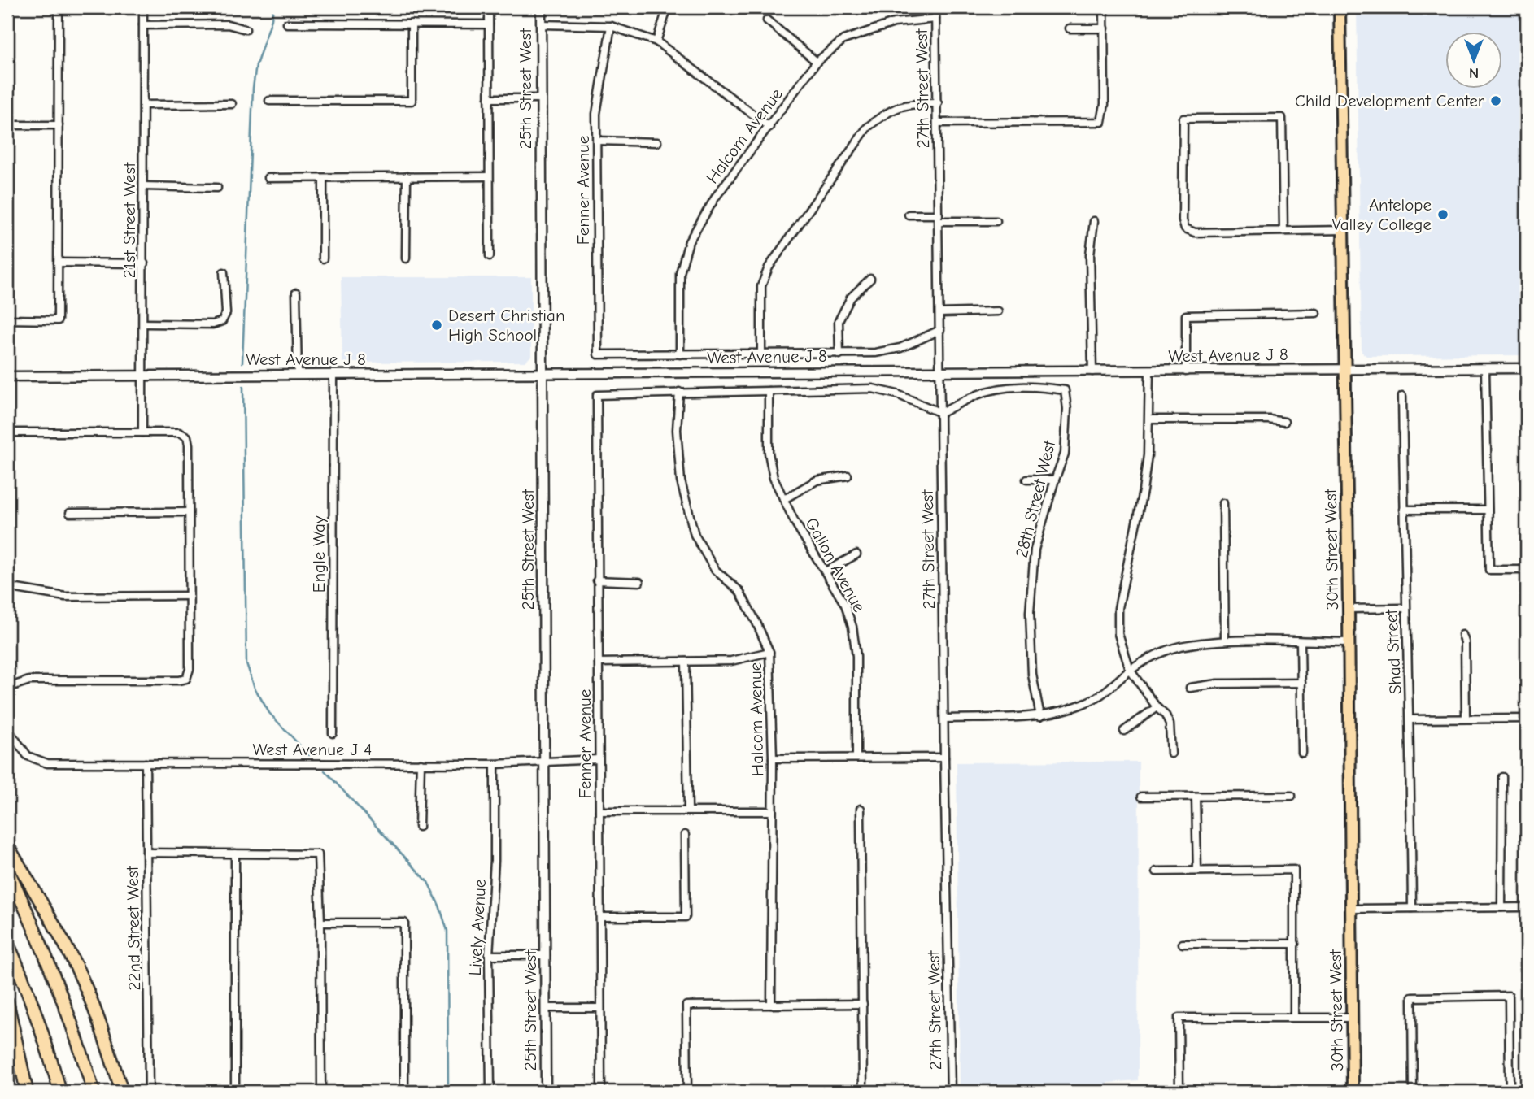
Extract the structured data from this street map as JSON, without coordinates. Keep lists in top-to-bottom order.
{
  "streets": {
    "main road": ["30th Street West"],
    "street": [
      "25th Street West",
      "27th Street West",
      "Halcom Avenue",
      "Fenner Avenue",
      "21st Street West",
      "West Avenue J 8",
      "28th Street West",
      "Engle Way",
      "Galion Avenue",
      "Shad Street",
      "West Avenue J 4",
      "Lively Avenue",
      "22nd Street West"
    ]
  },
  "crossings": [
    ["25th Street West", "West Avenue J 8"],
    ["25th Street West", "West Avenue J 4"],
    ["27th Street West", "Halcom Avenue"],
    ["27th Street West", "West Avenue J 8"],
    ["27th Street West", "28th Street West"],
    ["Halcom Avenue", "Fenner Avenue"],
    ["Fenner Avenue", "West Avenue J 4"],
    ["21st Street West", "West Avenue J 8"],
    ["West Avenue J 8", "30th Street West"],
    ["West Avenue J 8", "Engle Way"],
    ["West Avenue J 4", "Lively Avenue"],
    ["West Avenue J 4", "22nd Street West"]
  ],
  "places": ["Child Development Center", "Antelope Valley College", "Desert Christian High School"],
  "north": "bottom"
}
